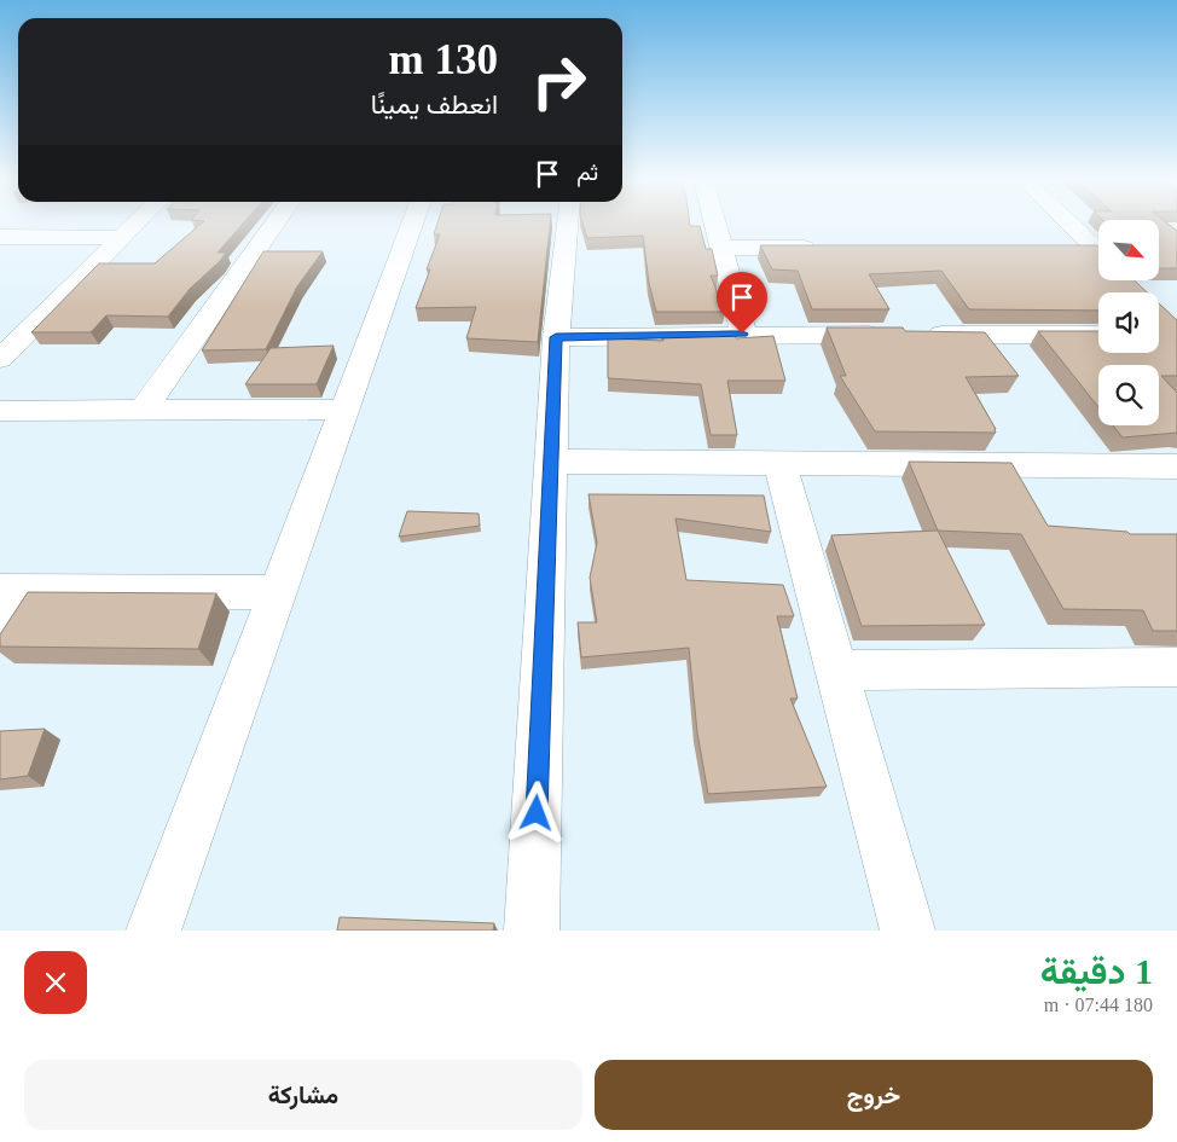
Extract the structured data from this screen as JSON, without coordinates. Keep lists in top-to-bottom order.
{
  "north": "bottom right",
  "page": {
    "turn": ["130 m", "انعطف يمينًا"],
    "then": "ثم",
    "heading": ["1 دقيقة", "180 m · 07:44"],
    "buttons": ["خروج", "مشاركة"]
  }
}
